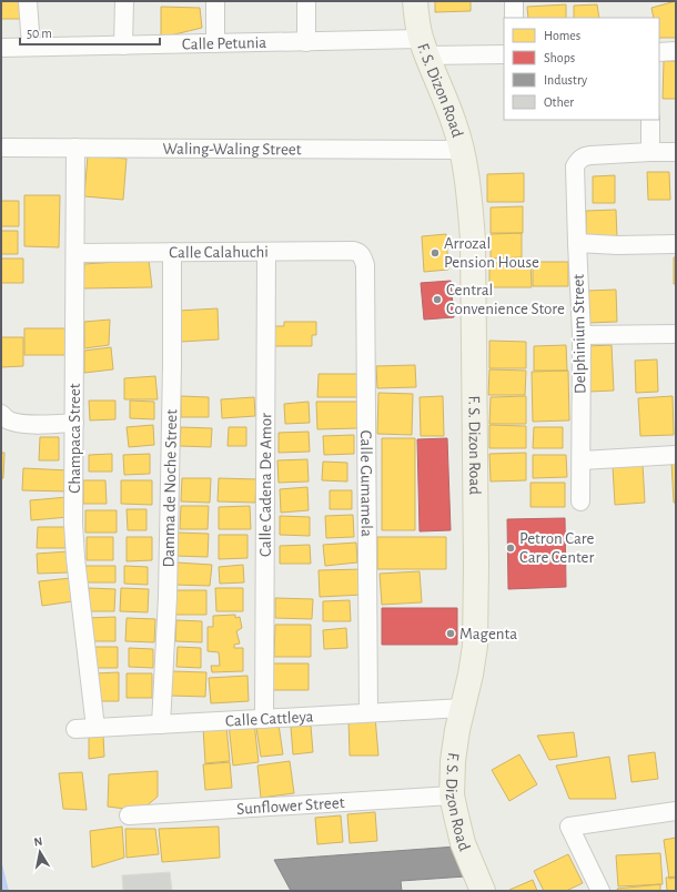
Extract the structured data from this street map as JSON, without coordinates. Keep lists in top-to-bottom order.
{
  "streets": {
    "main road": ["F. S. Dizon Road"],
    "street": [
      "Calle Petunia",
      "Waling-Waling Street",
      "Calle Calahuchi",
      "Delphinium Street",
      "Champaca Street",
      "Calle Gumamela",
      "Calle Cadena De Amor",
      "Damma de Noche Street",
      "Calle Cattleya",
      "Sunflower Street"
    ]
  },
  "crossings": [
    ["Calle Petunia", "F. S. Dizon Road"],
    ["F. S. Dizon Road", "Waling-Waling Street"],
    ["F. S. Dizon Road", "Calle Cattleya"],
    ["F. S. Dizon Road", "Sunflower Street"],
    ["Waling-Waling Street", "Champaca Street"],
    ["Calle Calahuchi", "Champaca Street"],
    ["Calle Calahuchi", "Calle Gumamela"],
    ["Calle Calahuchi", "Calle Cadena De Amor"],
    ["Calle Calahuchi", "Damma de Noche Street"],
    ["Champaca Street", "Calle Cattleya"],
    ["Calle Gumamela", "Calle Cattleya"],
    ["Calle Cadena De Amor", "Calle Cattleya"],
    ["Damma de Noche Street", "Calle Cattleya"]
  ],
  "places": [
    "Arrozal Pension House",
    "Central Convenience Store",
    "Petron Care Care Center",
    "Magenta"
  ],
  "legend": [
    "Homes",
    "Shops",
    "Industry",
    "Other"
  ],
  "scale_bar": "50 m",
  "north": "top"
}
